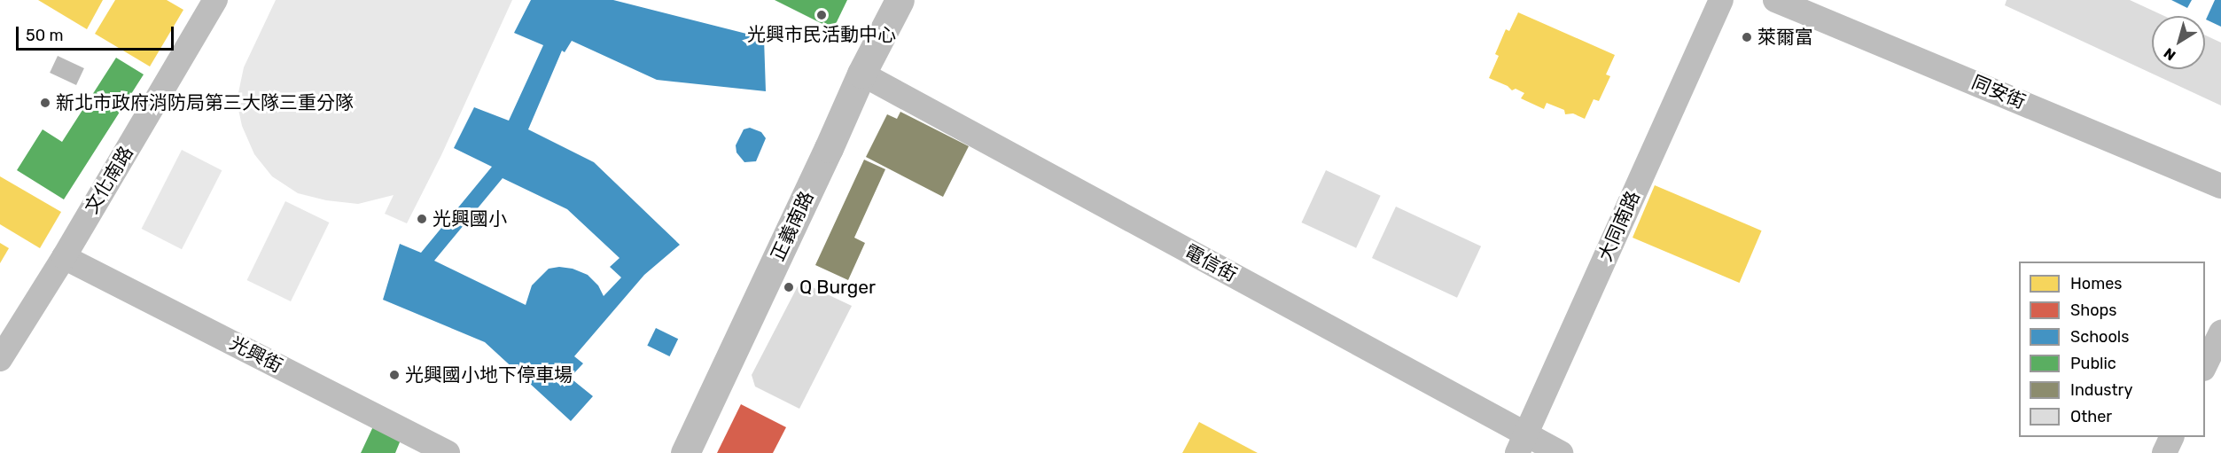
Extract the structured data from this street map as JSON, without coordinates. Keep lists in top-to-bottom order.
{
  "streets": {
    "street": [
      "同安街",
      "文化南路",
      "正義南路",
      "大同南路",
      "電信街",
      "光興街"
    ]
  },
  "crossings": [
    ["文化南路", "光興街"],
    ["正義南路", "電信街"],
    ["大同南路", "電信街"]
  ],
  "places": [
    "光興市民活動中心",
    "萊爾富",
    "新北市政府消防局第三大隊三重分隊",
    "光興國小",
    "Q Burger",
    "光興國小地下停車場"
  ],
  "legend": [
    "Homes",
    "Shops",
    "Schools",
    "Public",
    "Industry",
    "Other"
  ],
  "scale_bar": "50 m",
  "north": "bottom left"
}
